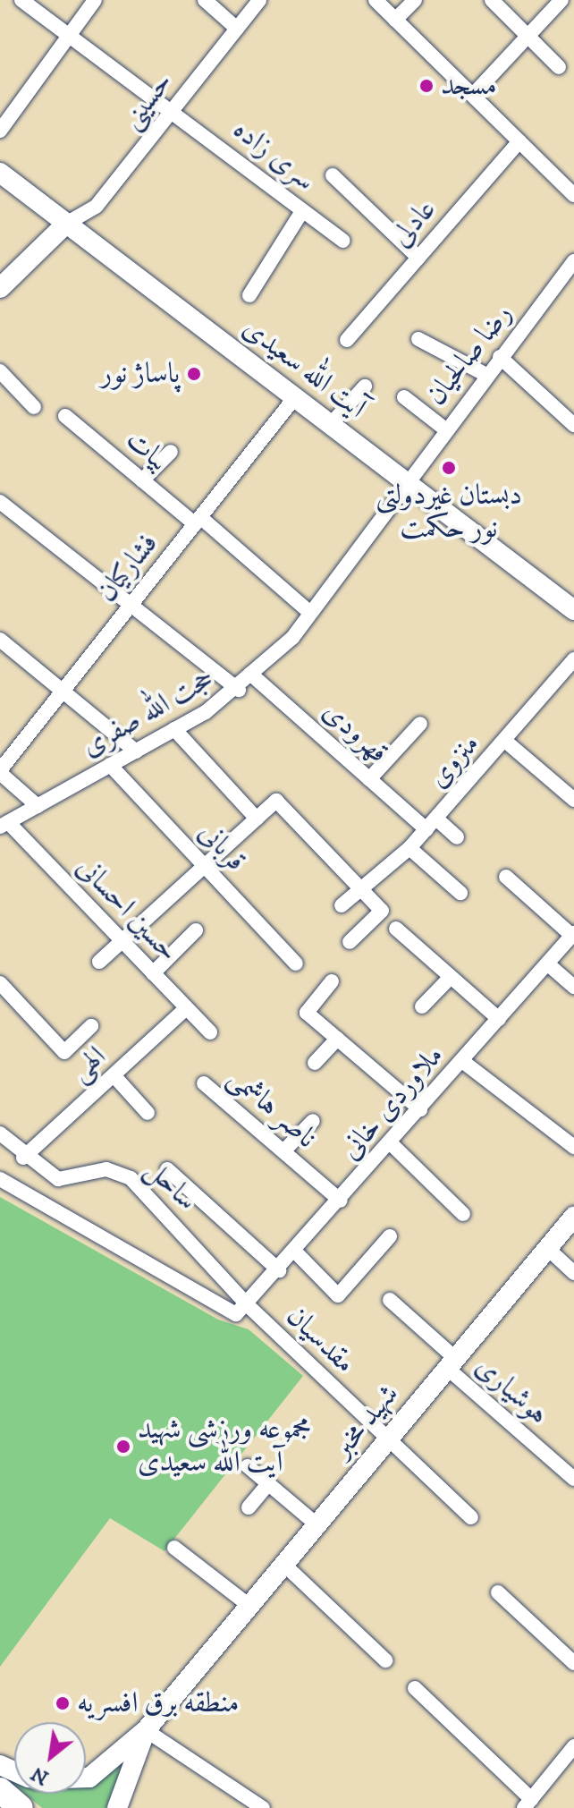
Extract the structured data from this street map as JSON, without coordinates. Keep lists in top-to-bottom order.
{
  "streets": {
    "main road": ["آیت الله سعیدی", "شهید مخبر"],
    "street": [
      "حسینی",
      "سری زاده",
      "عادلی",
      "رضا صالحیان",
      "بیات",
      "فشارکیان",
      "حجت الله صفری",
      "قهرودی",
      "منزوی",
      "قربانی",
      "حسین احسانی",
      "الهی",
      "ملاوردی خانی",
      "ناصر هاشمی",
      "ساحل",
      "مقدسیان",
      "هوشیاری"
    ]
  },
  "crossings": [
    ["حسینی", "سری زاده"],
    ["حسینی", "آیت الله سعیدی"],
    ["رضا صالحیان", "آیت الله سعیدی"],
    ["رضا صالحیان", "حجت الله صفری"],
    ["آیت الله سعیدی", "فشارکیان"],
    ["آیت الله سعیدی", "حجت الله صفری"],
    ["بیات", "فشارکیان"],
    ["بیات", "حجت الله صفری"],
    ["حجت الله صفری", "قهرودی"],
    ["حجت الله صفری", "قربانی"],
    ["حجت الله صفری", "حسین احسانی"],
    ["قهرودی", "منزوی"],
    ["حسین احسانی", "الهی"],
    ["الهی", "ساحل"],
    ["ملاوردی خانی", "ناصر هاشمی"],
    ["ملاوردی خانی", "ساحل"],
    ["ملاوردی خانی", "مقدسیان"],
    ["ساحل", "مقدسیان"],
    ["مقدسیان", "شهید مخبر"],
    ["هوشیاری", "شهید مخبر"]
  ],
  "places": [
    "مسجد",
    "پاساژ نور",
    "دبستان غیردولتی نور حکمت",
    "مجموعه ورزشی شهید آیت‌ الله سعیدی",
    "منطقه برق افسریه"
  ],
  "north": "bottom left"
}
